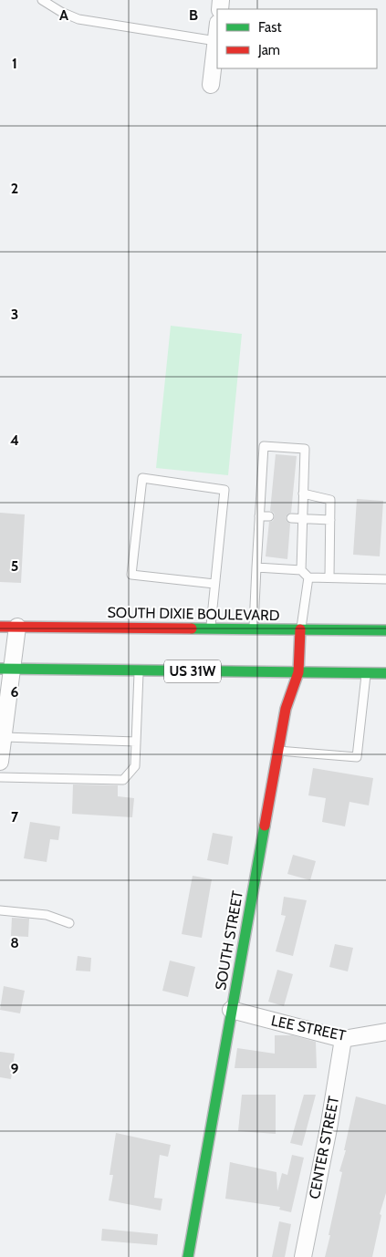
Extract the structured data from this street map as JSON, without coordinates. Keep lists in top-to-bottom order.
{
  "streets": {
    "main road": ["SOUTH DIXIE BOULEVARD", "US 31W", "SOUTH STREET"],
    "street": ["LEE STREET", "CENTER STREET"]
  },
  "crossings": [
    ["SOUTH DIXIE BOULEVARD", "SOUTH STREET"],
    ["US 31W", "SOUTH STREET"],
    ["SOUTH STREET", "LEE STREET"],
    ["LEE STREET", "CENTER STREET"]
  ],
  "legend": ["Fast", "Jam"],
  "grid": {
    "columns": ["A", "B"],
    "rows": [
      "1",
      "2",
      "3",
      "4",
      "5",
      "6",
      "7",
      "8",
      "9"
    ]
  }
}
